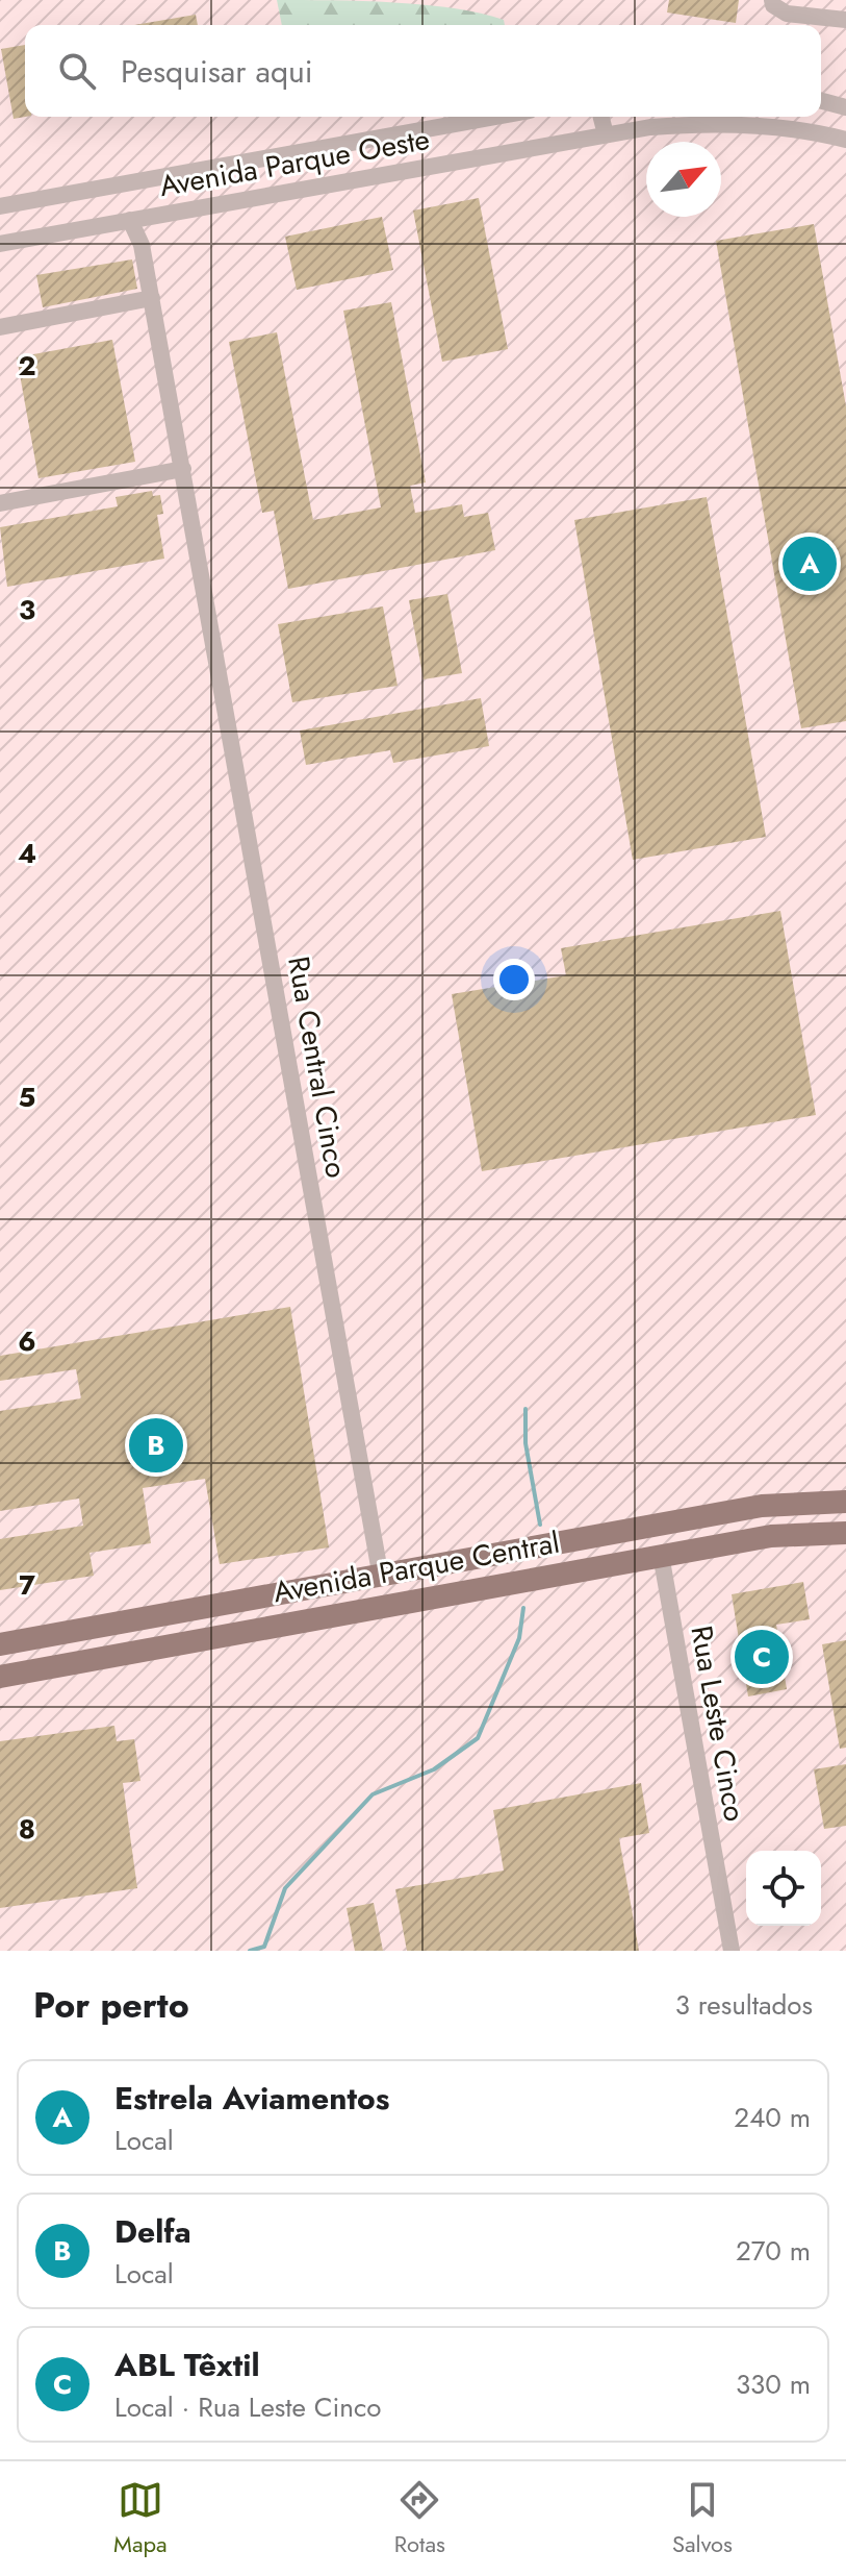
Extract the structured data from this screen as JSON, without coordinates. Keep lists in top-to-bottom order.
{
  "streets": {
    "main road": ["Avenida Parque Central"],
    "street": ["Avenida Parque Oeste", "Rua Central Cinco", "Rua Leste Cinco"]
  },
  "crossings": [
    ["Avenida Parque Oeste", "Rua Central Cinco"],
    ["Rua Central Cinco", "Avenida Parque Central"],
    ["Avenida Parque Central", "Rua Leste Cinco"]
  ],
  "north": "top right",
  "page": {
    "search": "Pesquisar aqui",
    "pins": ["A", "B", "C"],
    "heading": ["Por perto", "3 resultados"],
    "list": [
      {
        "mark": "A",
        "name": "Estrela Aviamentos",
        "note": "Local",
        "value": "240 m"
      },
      {
        "mark": "B",
        "name": "Delfa",
        "note": "Local",
        "value": "270 m"
      },
      {
        "mark": "C",
        "name": "ABL Têxtil",
        "note": "Local · Rua Leste Cinco",
        "value": "330 m"
      }
    ],
    "nav": ["Mapa", "Rotas", "Salvos"]
  },
  "grid": {
    "rows": [
      "2",
      "3",
      "4",
      "5",
      "6",
      "7",
      "8"
    ]
  }
}
